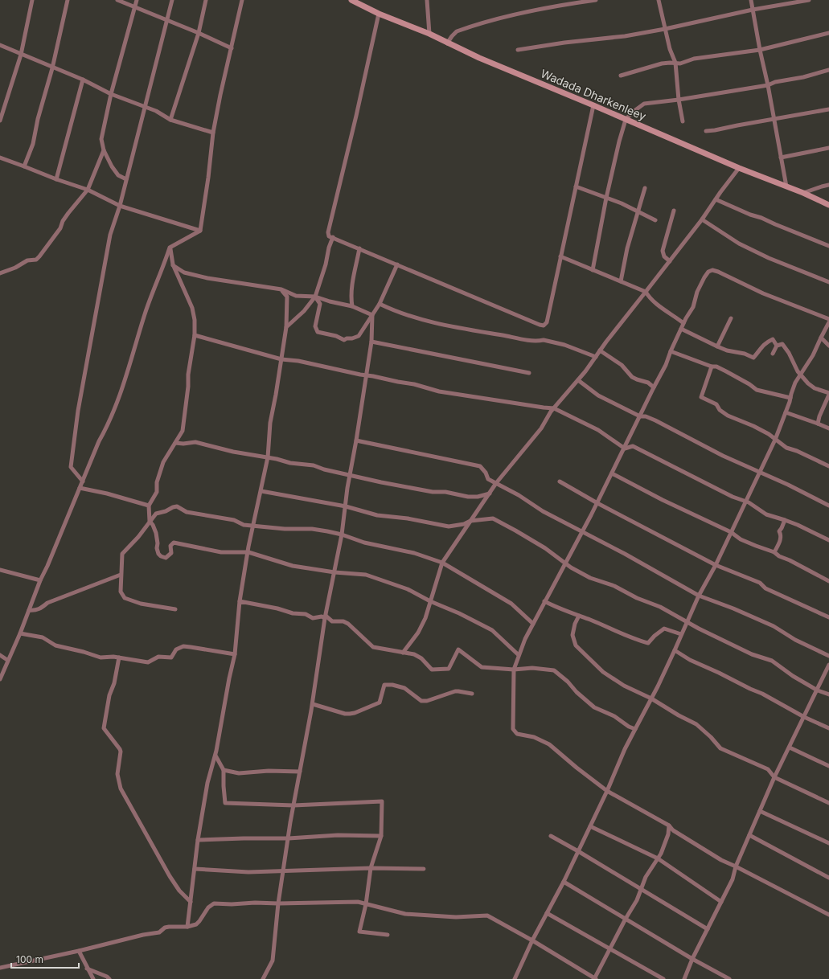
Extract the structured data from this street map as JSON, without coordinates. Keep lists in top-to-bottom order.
{
  "streets": {
    "main road": ["Wadada Dharkenleey"]
  },
  "scale_bar": "100 m"
}
